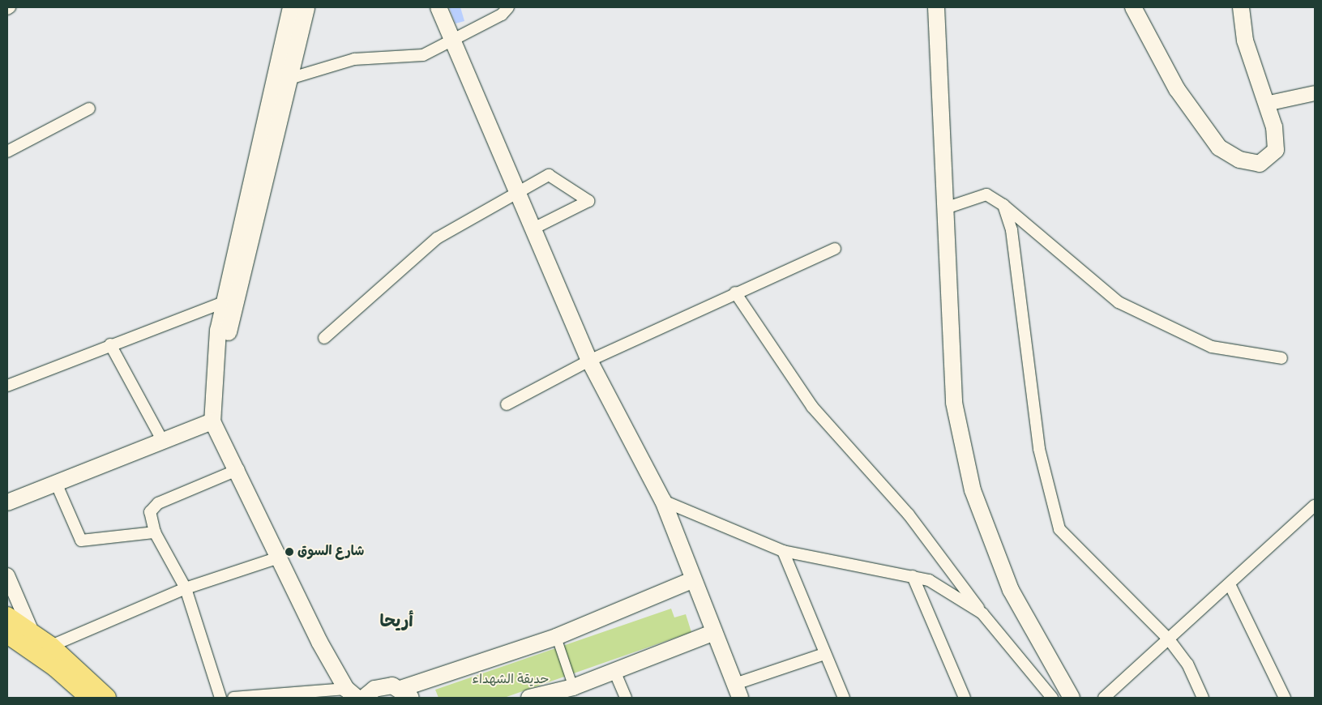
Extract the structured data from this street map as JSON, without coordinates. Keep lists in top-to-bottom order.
{
  "districts": ["أريحا"],
  "parks": ["حديقة الشهداء"],
  "places": ["شارع السوق"]
}
